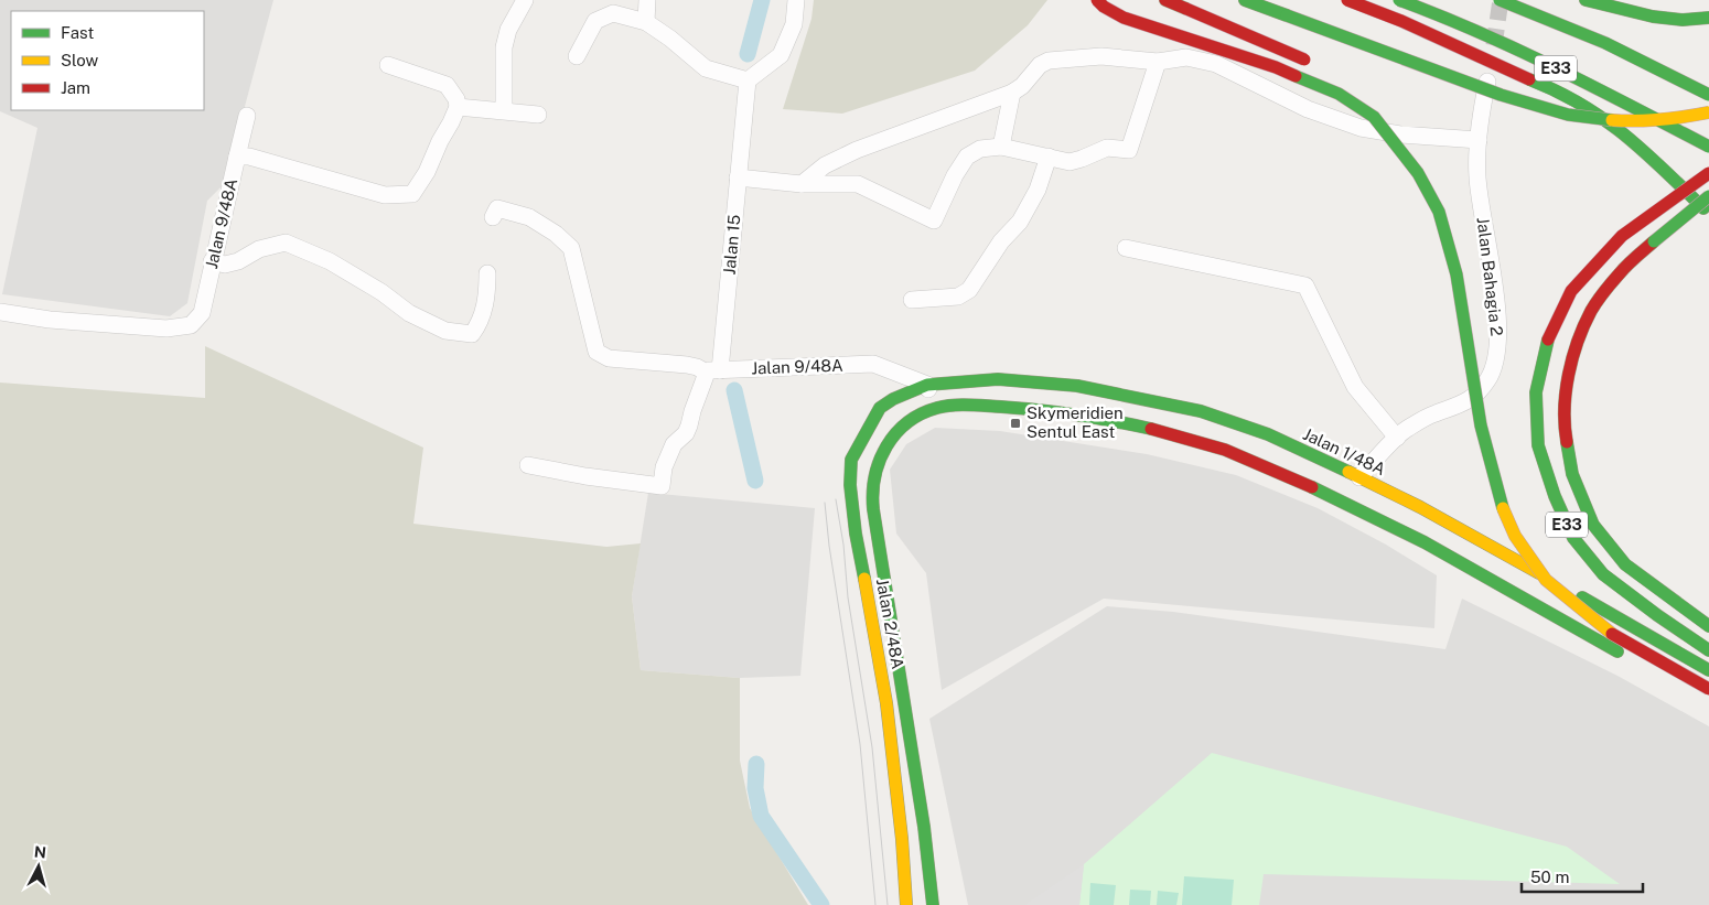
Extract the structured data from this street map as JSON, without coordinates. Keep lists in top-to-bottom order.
{
  "streets": {
    "main road": ["E33", "Jalan 1/48A", "Jalan 2/48A"],
    "street": ["Jalan 9/48A", "Jalan 15", "Jalan Bahagia 2"]
  },
  "crossings": [
    ["Jalan 9/48A", "Jalan 15"],
    ["Jalan 9/48A", "Jalan 1/48A"],
    ["Jalan 9/48A", "Jalan 2/48A"],
    ["Jalan Bahagia 2", "Jalan 1/48A"],
    ["Jalan 1/48A", "Jalan 2/48A"]
  ],
  "places": {
    "transit": ["Skymeridien Sentul East"]
  },
  "legend": ["Fast", "Slow", "Jam"],
  "scale_bar": "50 m",
  "north": "top"
}
